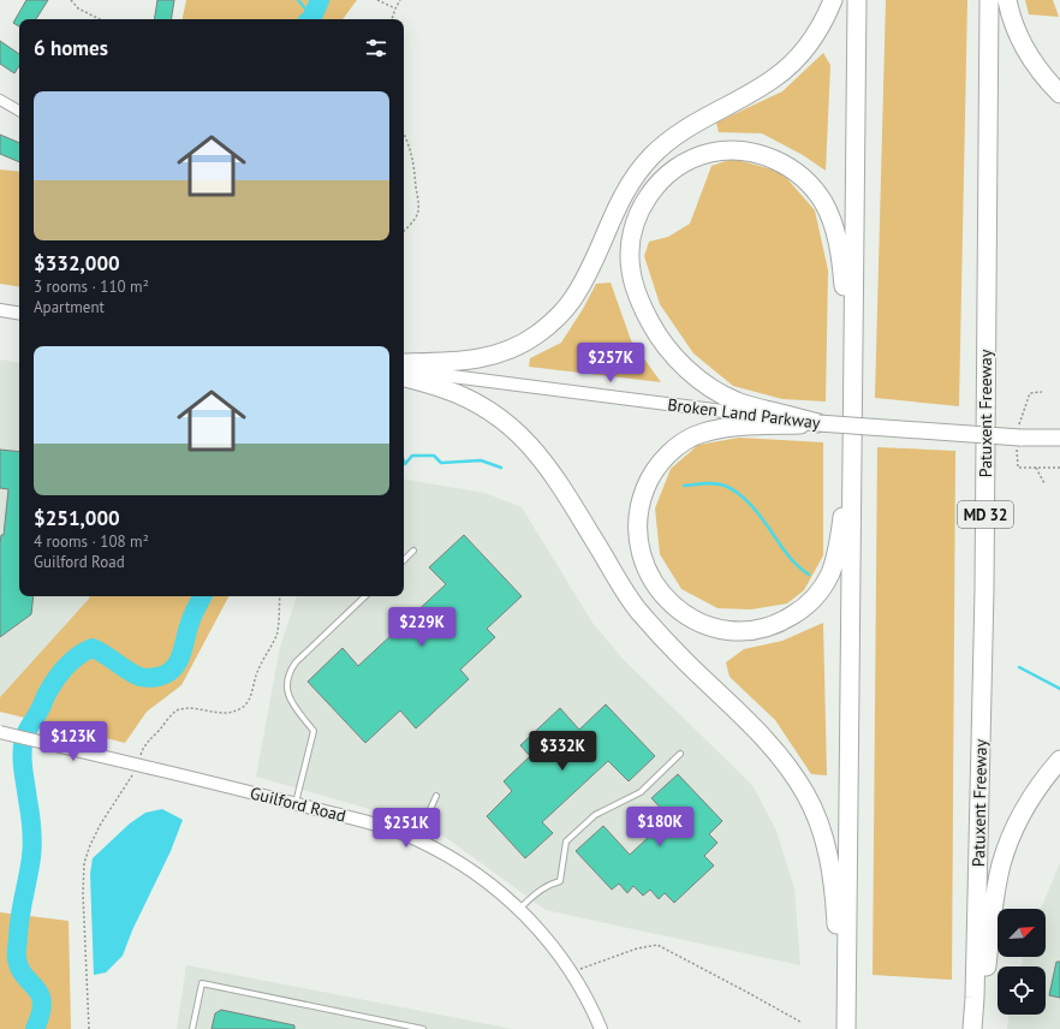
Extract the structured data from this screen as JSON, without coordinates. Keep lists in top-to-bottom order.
{
  "streets": {
    "highway": ["Patuxent Freeway", "MD 32"],
    "main road": ["Broken Land Parkway"],
    "street": ["Guilford Road"]
  },
  "north": "top right",
  "page": {
    "heading": "6 homes",
    "list": [
      {
        "name": "$332,000",
        "note": "3 rooms · 110 m² · Apartment"
      },
      {
        "name": "$251,000",
        "note": "4 rooms · 108 m² · Guilford Road"
      }
    ],
    "price": [
      "$257K",
      "$229K",
      "$123K",
      "$332K",
      "$180K",
      "$251K"
    ]
  }
}
